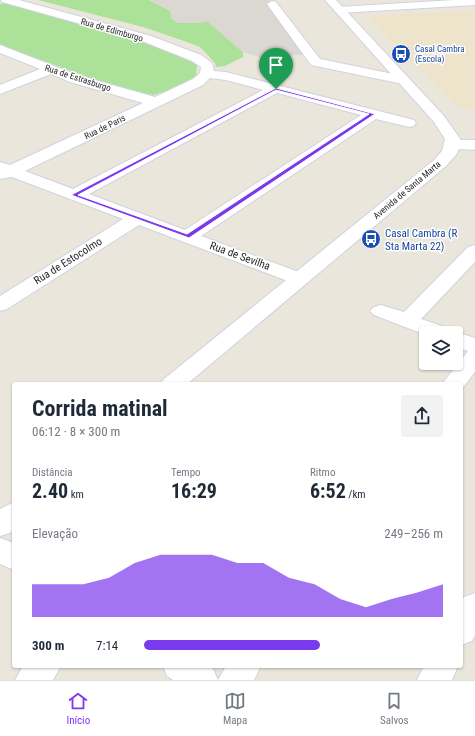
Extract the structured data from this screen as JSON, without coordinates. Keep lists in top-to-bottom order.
{
  "streets": {
    "street": [
      "Rua de Edimburgo",
      "Rua de Estrasburgo",
      "Rua de Paris",
      "Avenida de Santa Marta",
      "Rua de Sevilha",
      "Rua de Estocolmo"
    ]
  },
  "crossings": [
    ["Rua de Edimburgo", "Rua de Paris"],
    ["Rua de Estrasburgo", "Rua de Paris"],
    ["Rua de Paris", "Rua de Sevilha"],
    ["Avenida de Santa Marta", "Rua de Sevilha"],
    ["Rua de Sevilha", "Rua de Estocolmo"]
  ],
  "places": {
    "bus stop": ["Casal Cambra (Escola)", "Casal Cambra (R Sta Marta 22)"]
  },
  "page": {
    "heading": ["Corrida matinal", "06:12 · 8 × 300 m"],
    "stats": [
      ["Distância", "2.40 km"],
      ["Tempo", "16:29"],
      ["Ritmo", "6:52 /km"]
    ],
    "chart": ["Elevação", "249–256 m"],
    "list": [
      {
        "name": "300 m",
        "note": "7:14"
      }
    ],
    "tabs": ["Início", "Mapa", "Salvos"]
  }
}
